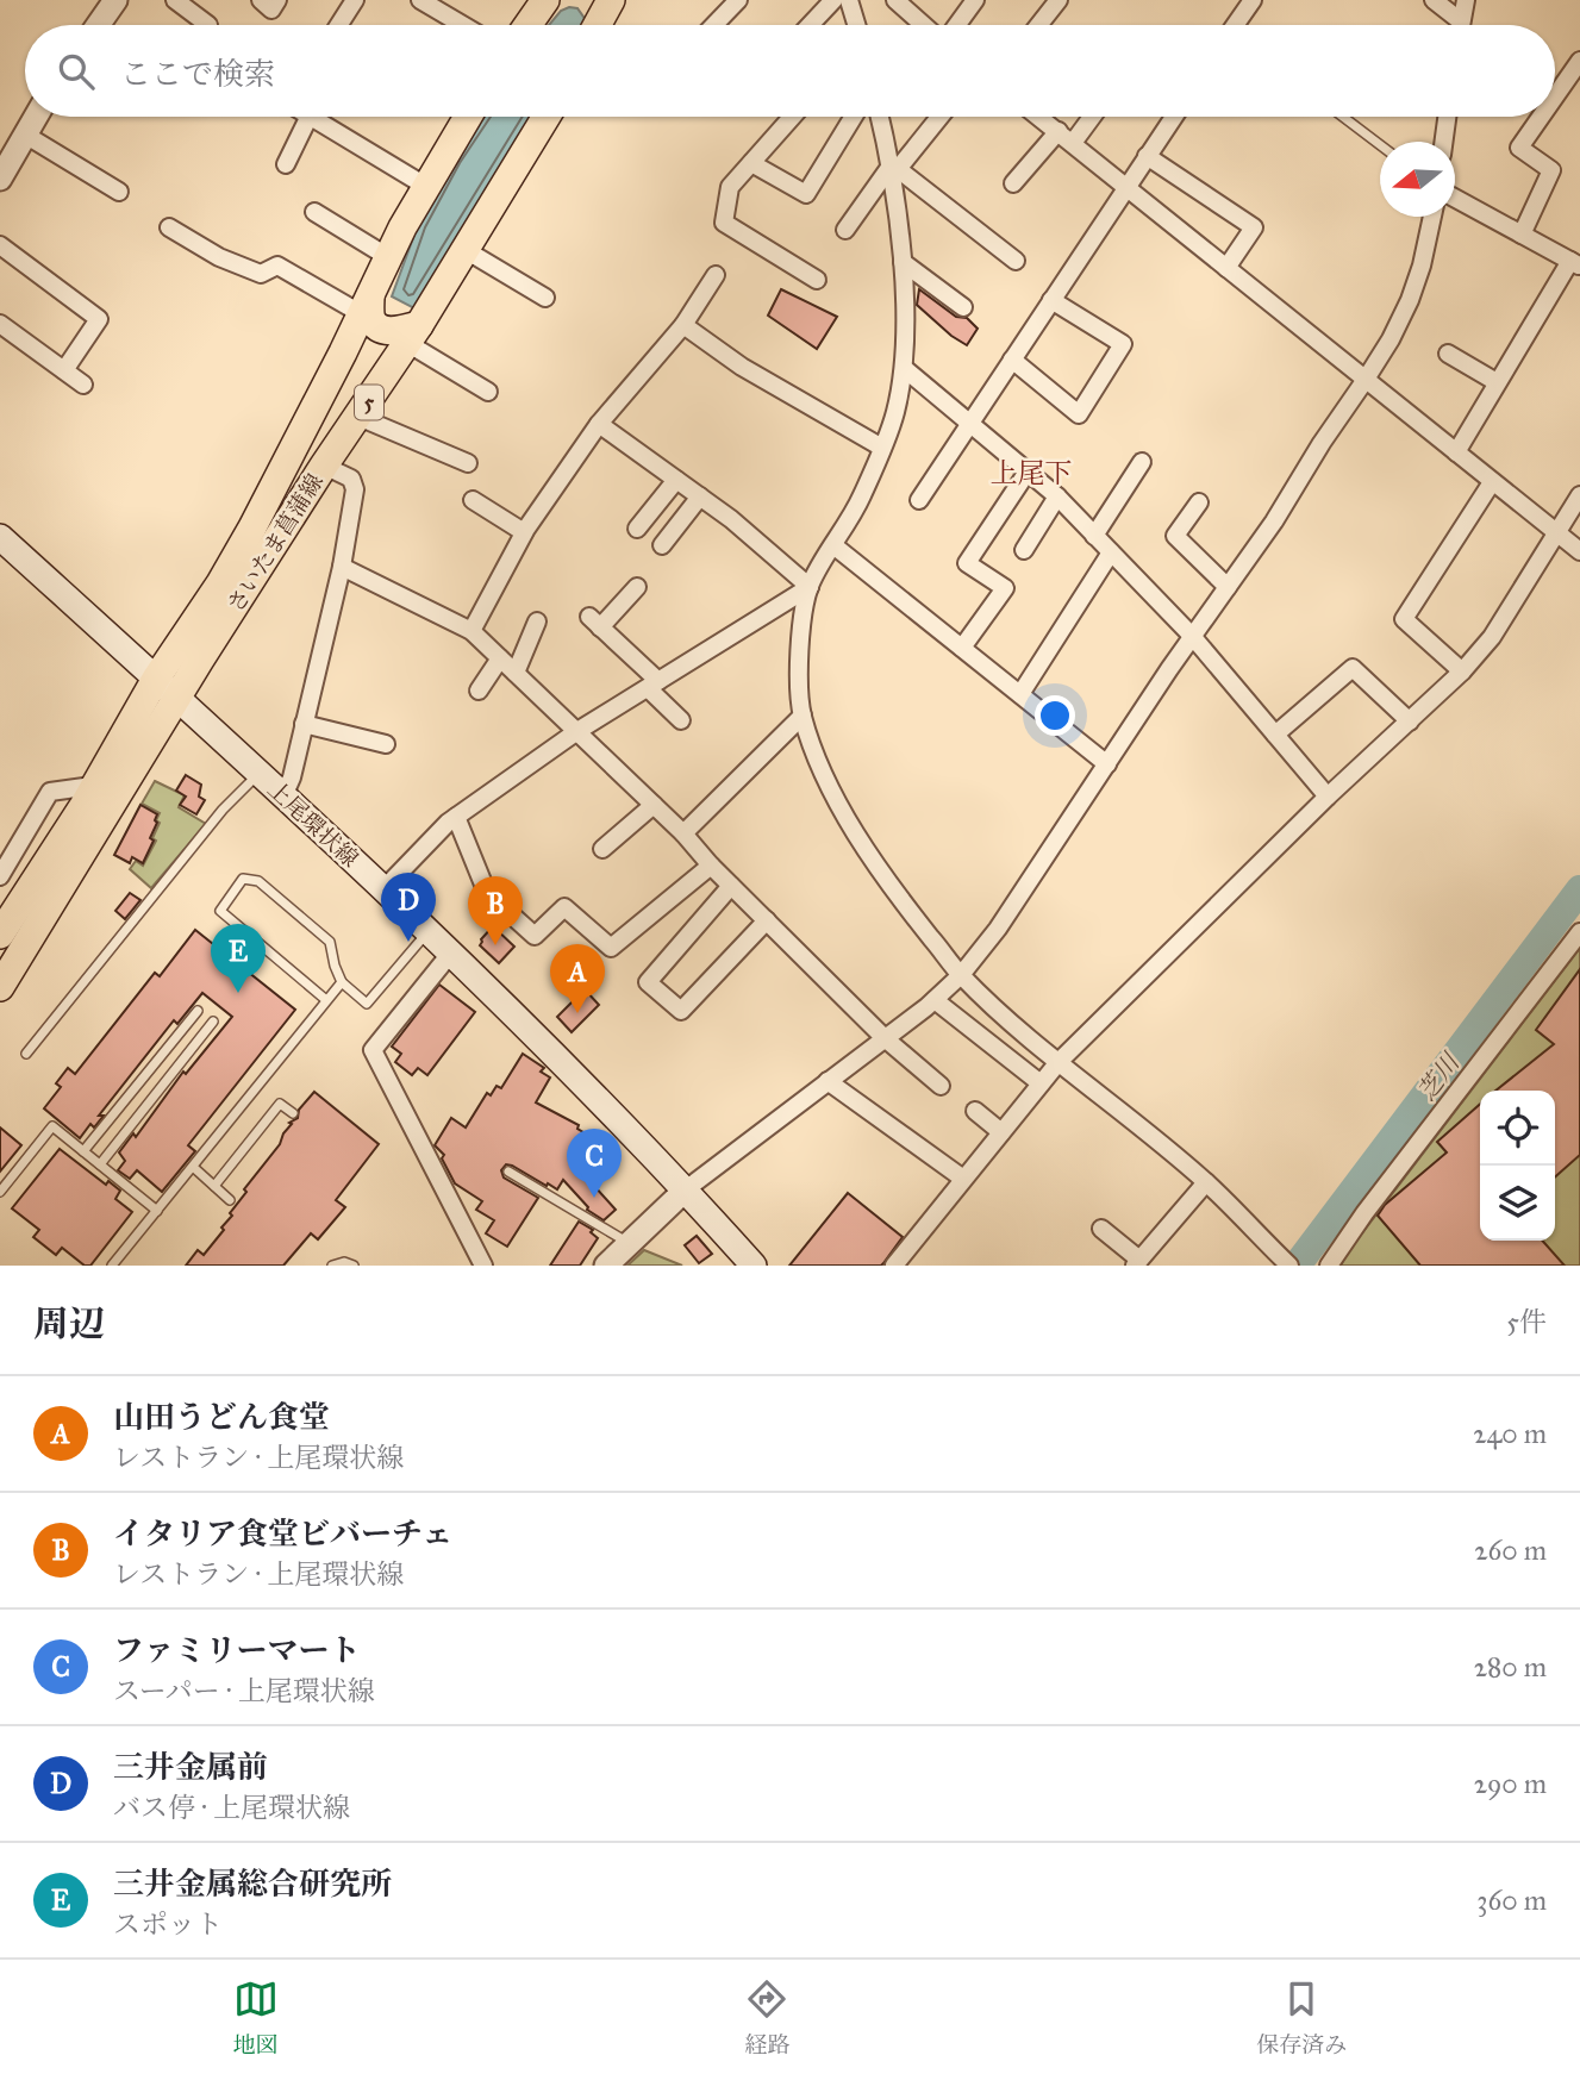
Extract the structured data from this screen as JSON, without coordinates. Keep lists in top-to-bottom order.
{
  "streets": {
    "main road": ["5", "さいたま菖蒲線", "上尾環状線"]
  },
  "crossings": [
    ["さいたま菖蒲線", "上尾環状線"]
  ],
  "districts": ["上尾下"],
  "water": ["芝川"],
  "north": "left",
  "page": {
    "search": "ここで検索",
    "pins": [
      "D",
      "B",
      "E",
      "A",
      "C"
    ],
    "heading": ["周辺", "5件"],
    "list": [
      {
        "mark": "A",
        "name": "山田うどん食堂",
        "note": "レストラン · 上尾環状線",
        "value": "240 m"
      },
      {
        "mark": "B",
        "name": "イタリア食堂ビバーチェ",
        "note": "レストラン · 上尾環状線",
        "value": "260 m"
      },
      {
        "mark": "C",
        "name": "ファミリーマート",
        "note": "スーパー · 上尾環状線",
        "value": "280 m"
      },
      {
        "mark": "D",
        "name": "三井金属前",
        "note": "バス停 · 上尾環状線",
        "value": "290 m"
      },
      {
        "mark": "E",
        "name": "三井金属総合研究所",
        "note": "スポット",
        "value": "360 m"
      }
    ],
    "nav": ["地図", "経路", "保存済み"]
  }
}
